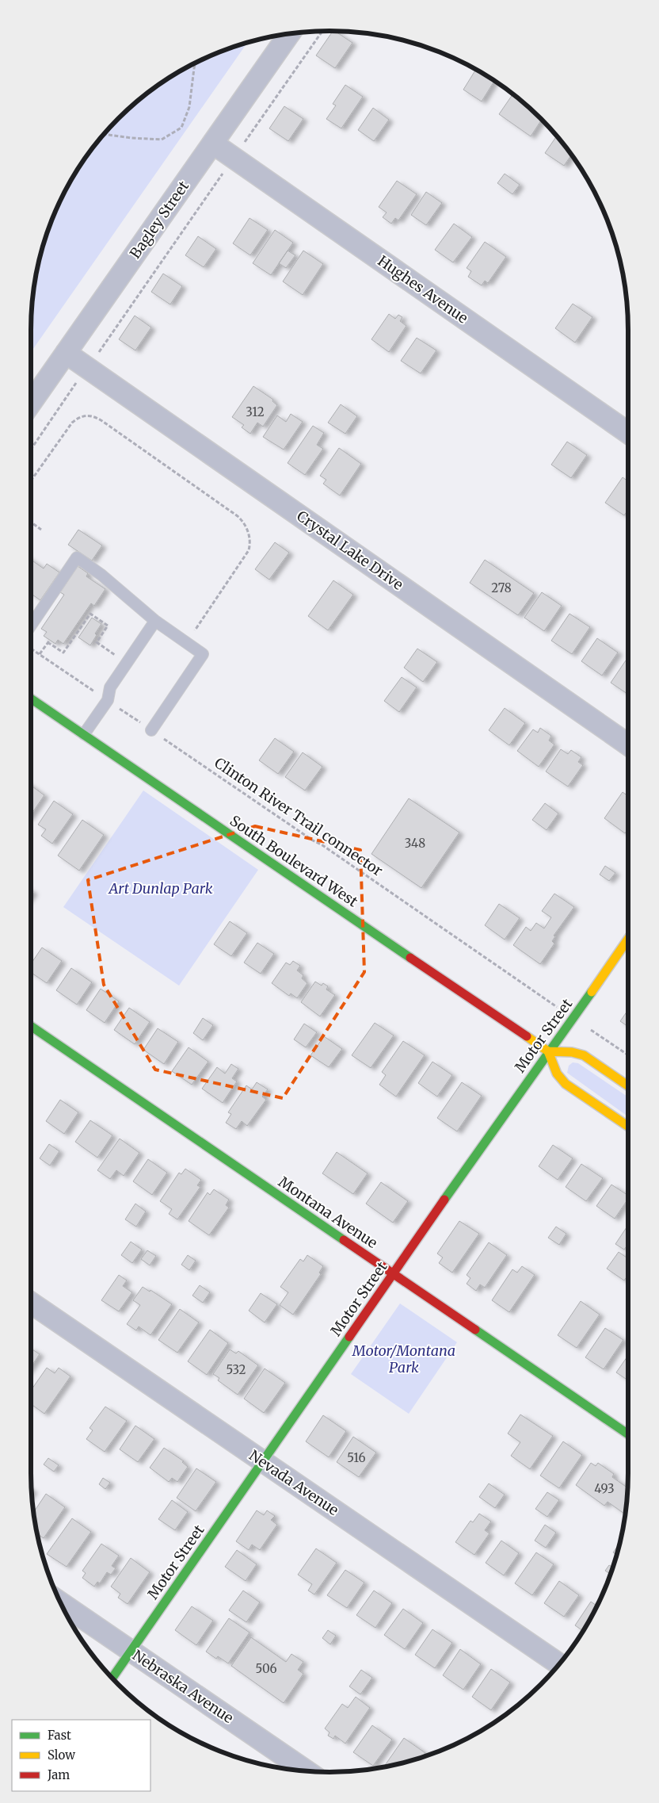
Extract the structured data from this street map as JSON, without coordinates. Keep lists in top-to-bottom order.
{
  "streets": {
    "street": [
      "Bagley Street",
      "Hughes Avenue",
      "Crystal Lake Drive",
      "South Boulevard West",
      "Motor Street",
      "Montana Avenue",
      "Nevada Avenue",
      "Nebraska Avenue"
    ],
    "path": ["Clinton River Trail connector"]
  },
  "crossings": [
    ["Bagley Street", "Hughes Avenue"],
    ["Bagley Street", "Crystal Lake Drive"],
    ["South Boulevard West", "Motor Street"],
    ["Motor Street", "Montana Avenue"],
    ["Motor Street", "Nevada Avenue"],
    ["Motor Street", "Nebraska Avenue"]
  ],
  "parks": ["Art Dunlap Park", "Motor/Montana Park"],
  "house_numbers": [
    "312",
    "278",
    "348",
    "532",
    "516",
    "493",
    "506"
  ],
  "legend": ["Fast", "Slow", "Jam"]
}
